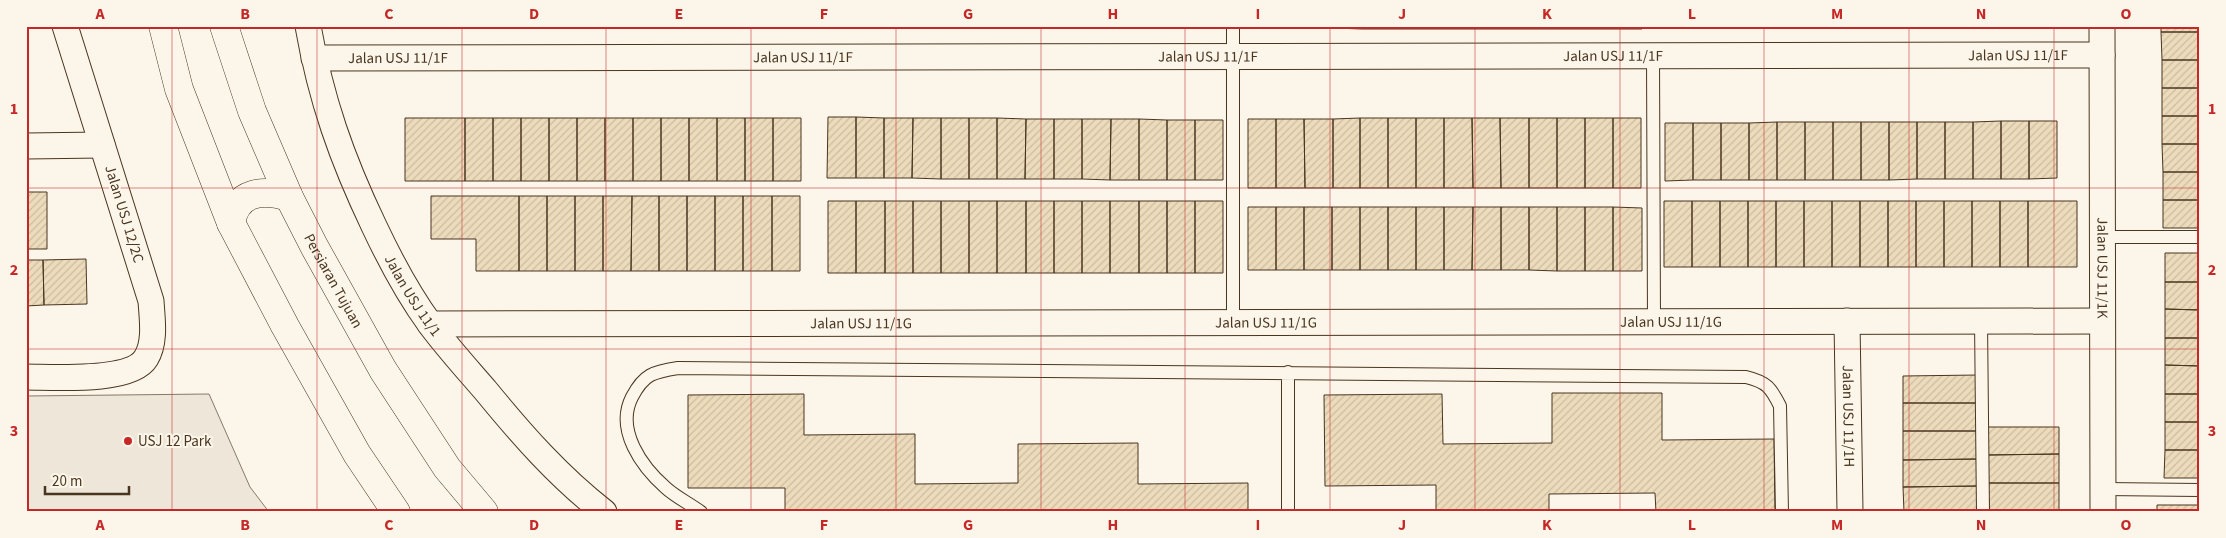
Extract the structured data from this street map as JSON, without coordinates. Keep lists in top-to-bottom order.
{
  "streets": {
    "main road": ["Persiaran Tujuan"],
    "street": [
      "Jalan USJ 11/1F",
      "Jalan USJ 12/2C",
      "Jalan USJ 11/1K",
      "Jalan USJ 11/1",
      "Jalan USJ 11/1G",
      "Jalan USJ 11/1H"
    ]
  },
  "crossings": [
    ["Jalan USJ 11/1F", "Jalan USJ 11/1K"],
    ["Jalan USJ 11/1F", "Jalan USJ 11/1"],
    ["Jalan USJ 11/1K", "Jalan USJ 11/1G"],
    ["Jalan USJ 11/1", "Jalan USJ 11/1G"],
    ["Jalan USJ 11/1G", "Jalan USJ 11/1H"]
  ],
  "places": ["USJ 12 Park"],
  "scale_bar": "20 m",
  "grid": {
    "columns": [
      "A",
      "B",
      "C",
      "D",
      "E",
      "F",
      "G",
      "H",
      "I",
      "J",
      "K",
      "L",
      "M",
      "N",
      "O"
    ],
    "rows": ["1", "2", "3"]
  }
}
